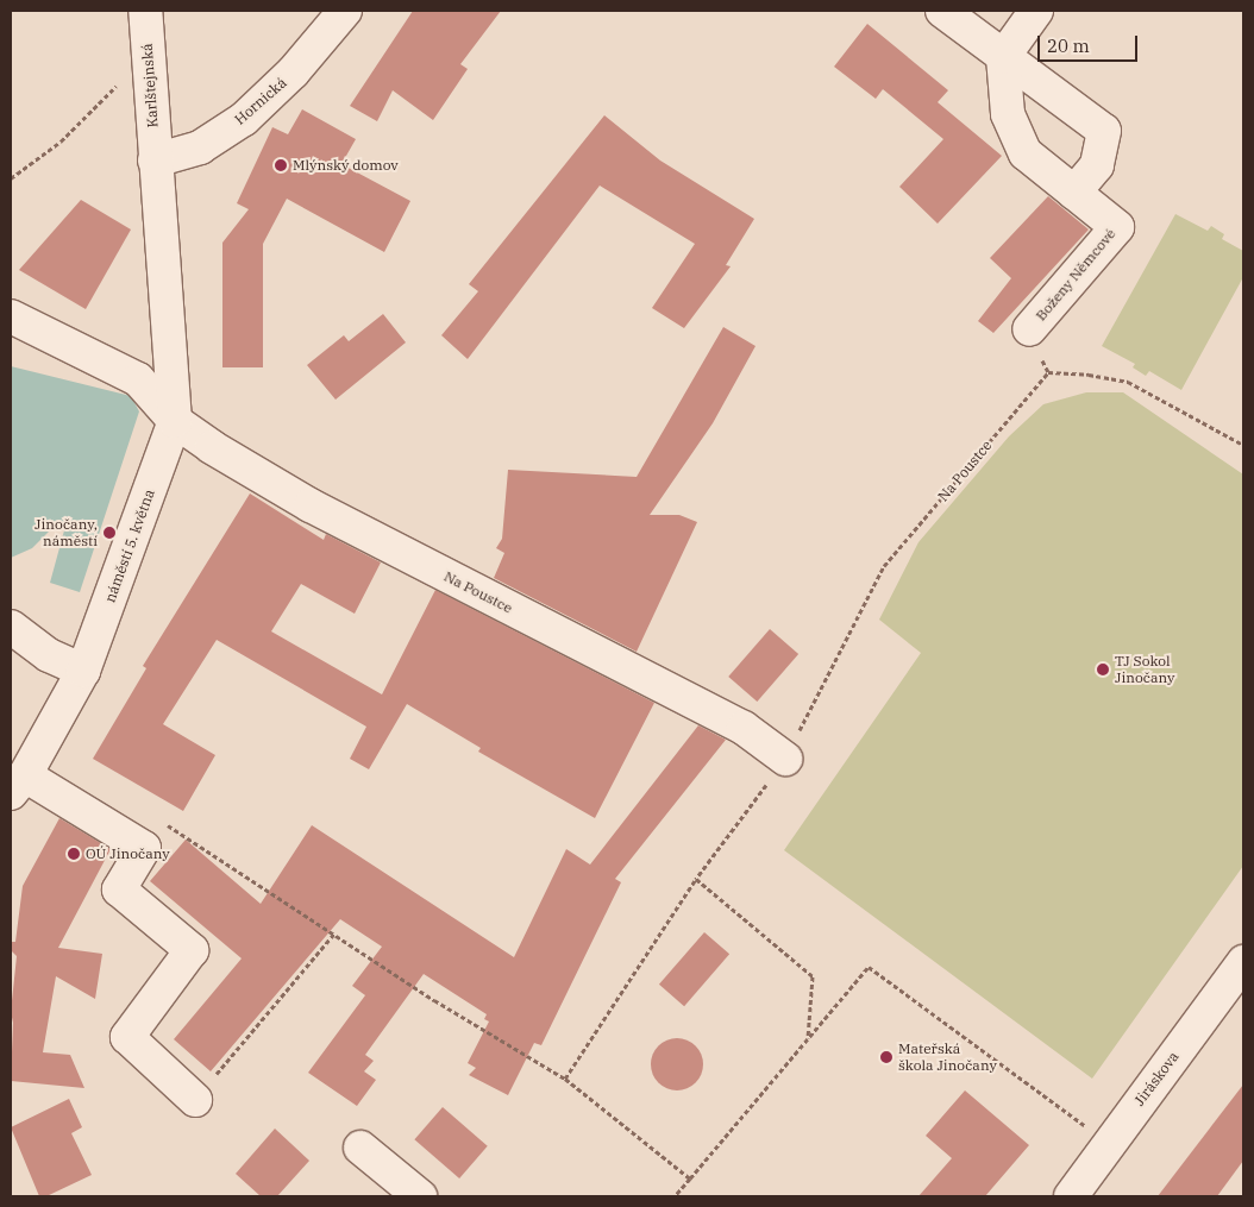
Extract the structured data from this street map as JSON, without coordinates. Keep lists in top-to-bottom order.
{
  "streets": {
    "street": [
      "Karlštejnská",
      "Hornická",
      "Boženy Němcové",
      "Na Poustce",
      "náměstí 5. května",
      "Jiráskova"
    ]
  },
  "crossings": [
    ["Karlštejnská", "Hornická"],
    ["Karlštejnská", "náměstí 5. května"],
    ["Hornická", "náměstí 5. května"],
    ["Na Poustce", "náměstí 5. května"]
  ],
  "places": [
    "Mlýnský domov",
    "Jinočany, náměstí",
    "TJ Sokol Jinočany",
    "OÚ Jinočany",
    "Mateřská škola Jinočany"
  ],
  "scale_bar": "20 m"
}
